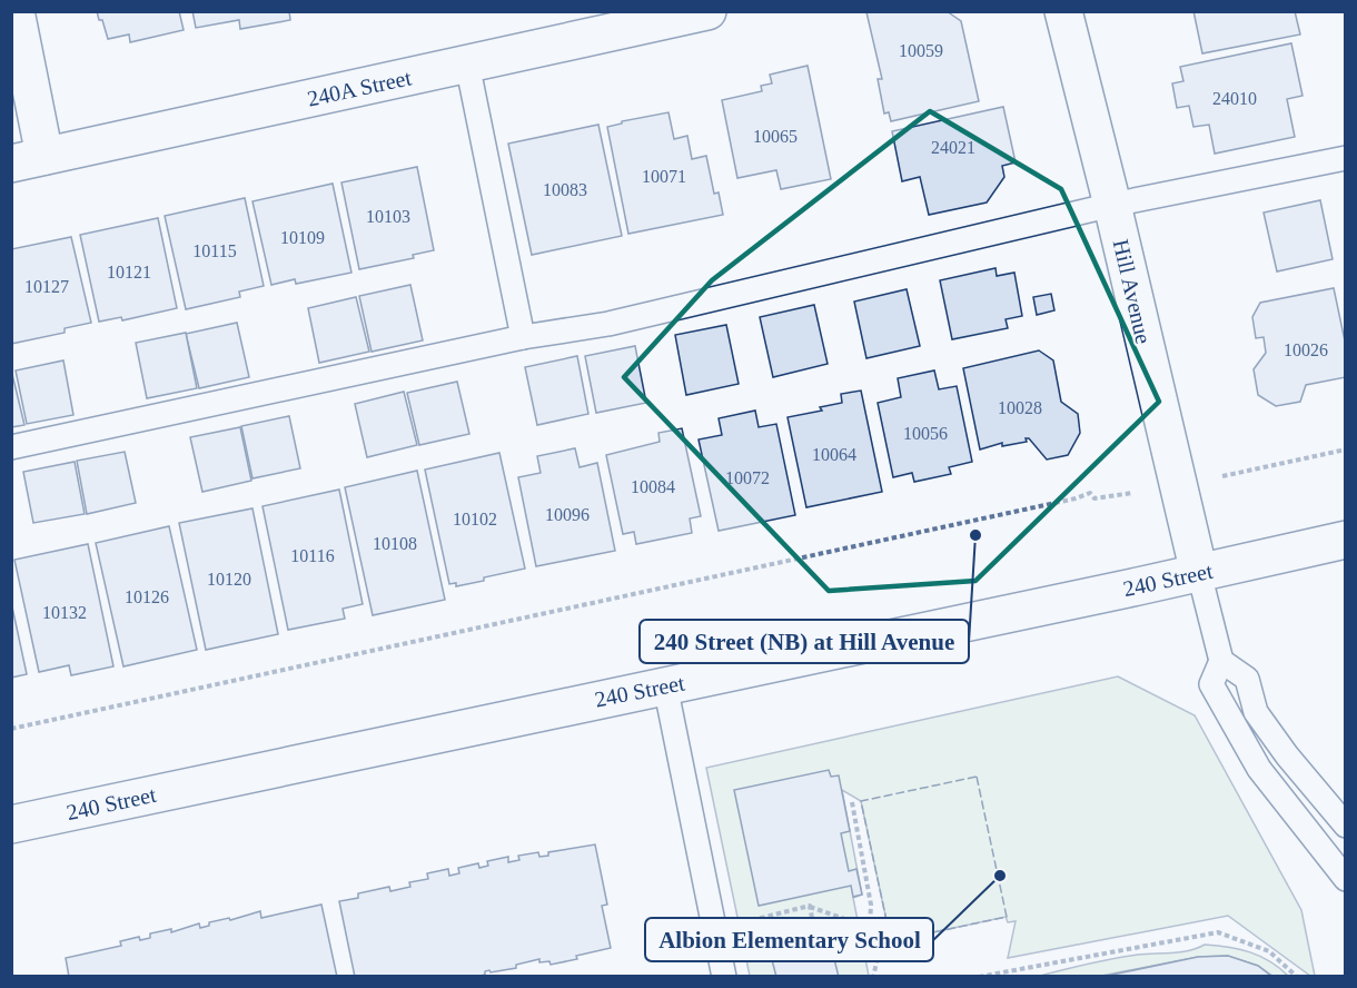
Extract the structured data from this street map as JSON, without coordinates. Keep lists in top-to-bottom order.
{
  "streets": {
    "street": ["240A Street", "Hill Avenue", "240 Street"]
  },
  "crossings": [
    ["Hill Avenue", "240 Street"]
  ],
  "places": ["240 Street (NB) at Hill Avenue", "Albion Elementary School"],
  "house_numbers": [
    "10059",
    "24010",
    "10065",
    "24021",
    "10071",
    "10083",
    "10103",
    "10109",
    "10115",
    "10121",
    "10127",
    "10026",
    "10028",
    "10056",
    "10064",
    "10072",
    "10084",
    "10096",
    "10102",
    "10108",
    "10116",
    "10120",
    "10126",
    "10132"
  ]
}
